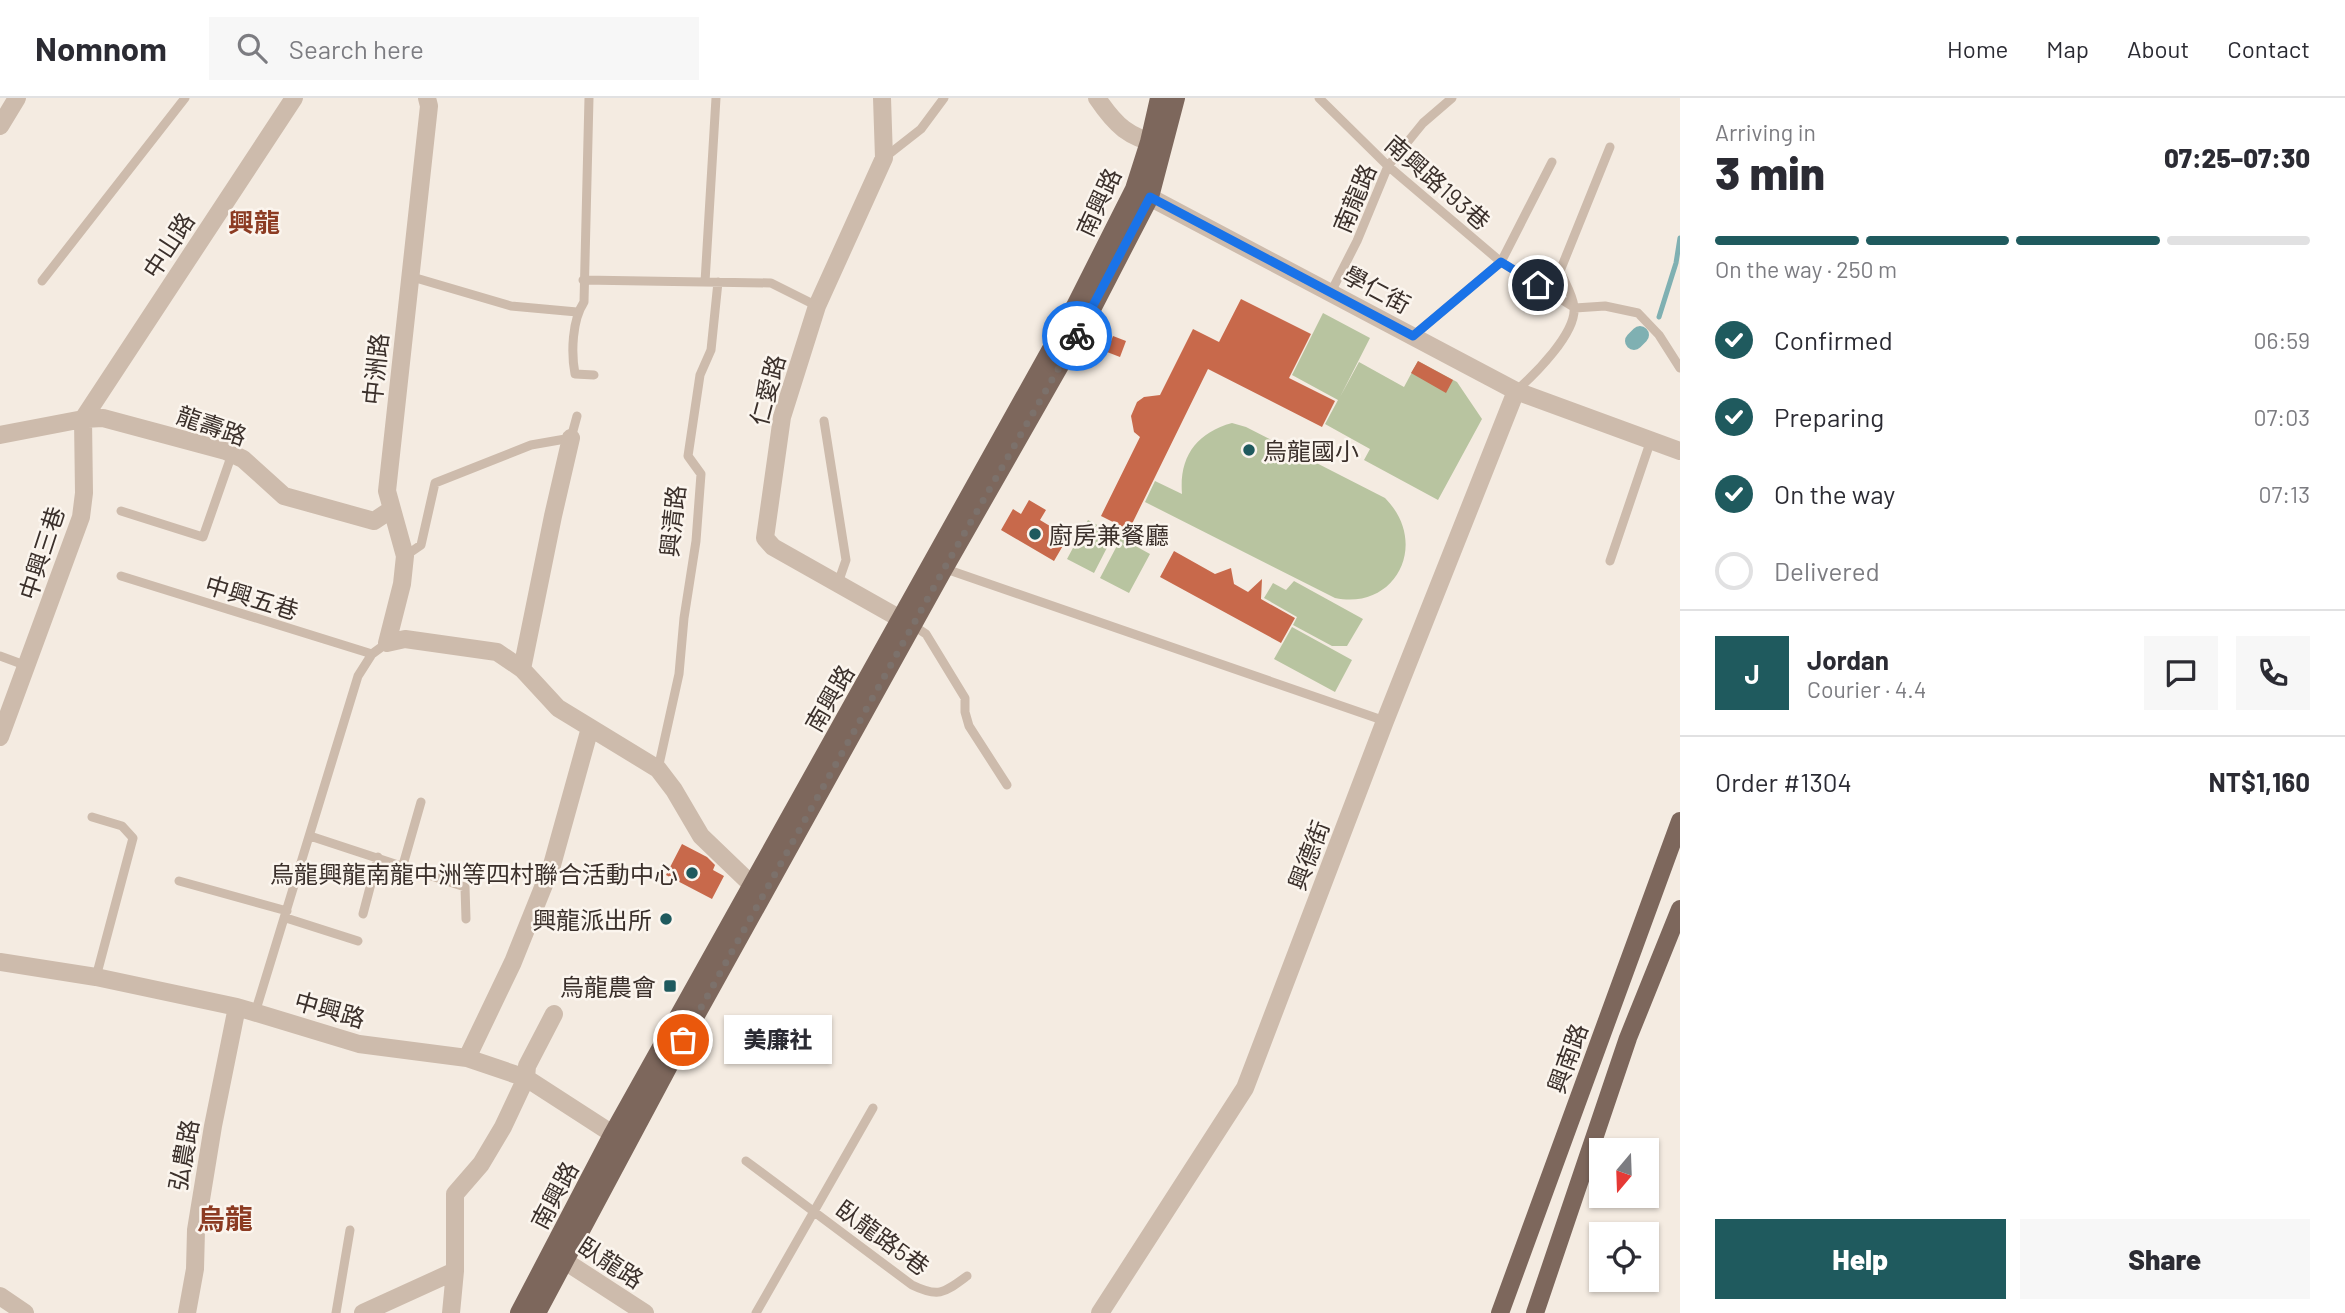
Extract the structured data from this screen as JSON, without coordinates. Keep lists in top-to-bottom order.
{
  "streets": {
    "main road": ["南興路", "興南路"],
    "street": [
      "中山路",
      "學仁街",
      "中洲路",
      "仁愛路",
      "龍壽路",
      "中興三巷",
      "興德街",
      "中興路",
      "弘農路",
      "臥龍路"
    ],
    "lane": [
      "南興路193巷",
      "南龍路",
      "興清路",
      "中興五巷",
      "臥龍路5巷"
    ]
  },
  "crossings": [
    ["南興路193巷", "南龍路"],
    ["南龍路", "學仁街"],
    ["南興路", "學仁街"],
    ["南興路", "仁愛路"],
    ["南興路", "中興路"],
    ["南興路", "臥龍路"],
    ["中山路", "龍壽路"],
    ["中山路", "中興三巷"],
    ["學仁街", "興德街"],
    ["中洲路", "龍壽路"],
    ["龍壽路", "中興三巷"],
    ["中興路", "弘農路"]
  ],
  "districts": ["興龍", "烏龍"],
  "places": {
    "other": [
      "烏龍國小",
      "廚房兼餐廳",
      "烏龍興龍南龍中洲等四村聯合活動中心",
      "興龍派出所",
      "美廉社"
    ],
    "transit": ["烏龍農會"]
  },
  "north": "bottom",
  "page": {
    "header": "Nomnom",
    "search": "Search here",
    "nav": [
      "Home",
      "Map",
      "About",
      "Contact"
    ],
    "heading": ["3 min", "Arriving in", "07:25–07:30"],
    "panel": [
      "Jordan",
      "Courier · 4.4",
      "Order #1304",
      "NT$1,160"
    ],
    "bar": "On the way · 250 m",
    "list": [
      ["Confirmed", "06:59"],
      ["Preparing", "07:03"],
      ["On the way", "07:13"],
      "Delivered"
    ],
    "round": "J",
    "bubble": "美廉社",
    "buttons": ["Help", "Share"]
  }
}
